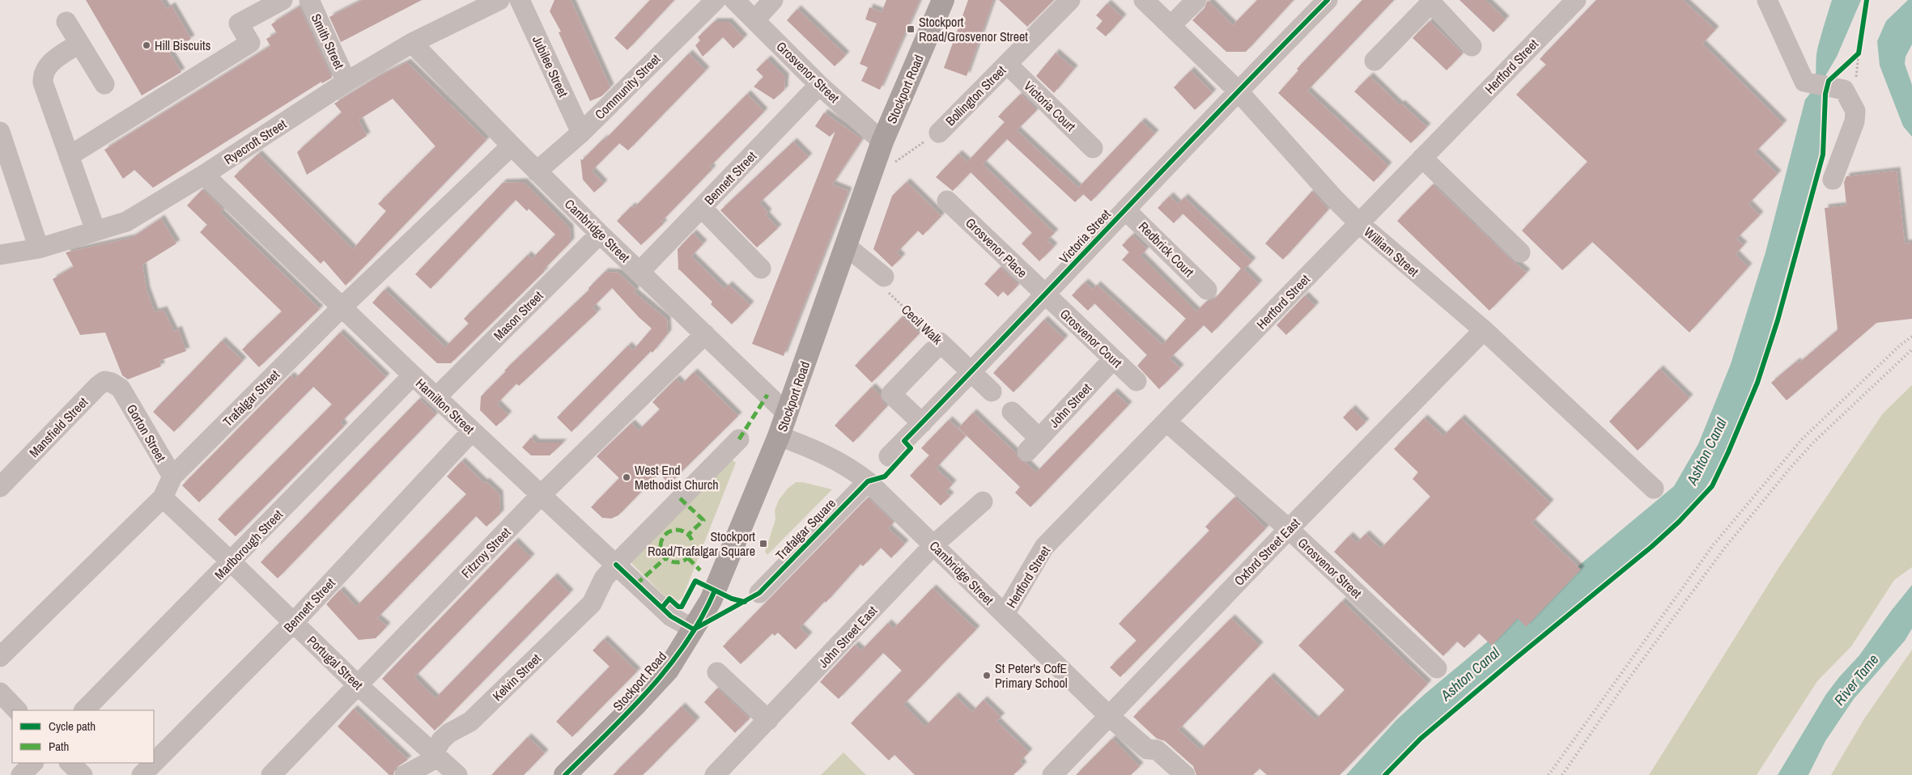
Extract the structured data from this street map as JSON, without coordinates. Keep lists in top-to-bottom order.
{
  "streets": {
    "highway": ["Stockport Road"],
    "street": [
      "Smith Street",
      "Jubilee Street",
      "Hertford Street",
      "Grosvenor Street",
      "Community Street",
      "Bollington Street",
      "Victoria Court",
      "Ryecroft Street",
      "Bennett Street",
      "Cambridge Street",
      "Victoria Street",
      "Grosvenor Place",
      "Redbrick Court",
      "William Street",
      "Mason Street",
      "Cecil Walk",
      "Grosvenor Court",
      "Trafalgar Street",
      "John Street",
      "Hamilton Street",
      "Mansfield Street",
      "Gorton Street",
      "Trafalgar Square",
      "Marlborough Street",
      "Oxford Street East",
      "Fitzroy Street",
      "John Street East",
      "Portugal Street",
      "Kelvin Street"
    ]
  },
  "crossings": [
    ["Smith Street", "Ryecroft Street"],
    ["Jubilee Street", "Community Street"],
    ["Hertford Street", "Grosvenor Street"],
    ["Hertford Street", "Cambridge Street"],
    ["Hertford Street", "William Street"],
    ["Grosvenor Street", "Stockport Road"],
    ["Grosvenor Street", "Bennett Street"],
    ["Grosvenor Street", "Oxford Street East"],
    ["Community Street", "Cambridge Street"],
    ["Stockport Road", "Bollington Street"],
    ["Stockport Road", "Cambridge Street"],
    ["Stockport Road", "Hamilton Street"],
    ["Bollington Street", "Victoria Court"],
    ["Ryecroft Street", "Cambridge Street"],
    ["Ryecroft Street", "Hamilton Street"],
    ["Bennett Street", "Cambridge Street"],
    ["Bennett Street", "Hamilton Street"],
    ["Bennett Street", "Portugal Street"],
    ["Cambridge Street", "Mason Street"],
    ["Cambridge Street", "Trafalgar Street"],
    ["Cambridge Street", "Trafalgar Square"],
    ["Cambridge Street", "Oxford Street East"],
    ["Cambridge Street", "Fitzroy Street"],
    ["Cambridge Street", "John Street East"],
    ["Victoria Street", "Grosvenor Place"],
    ["Victoria Street", "Redbrick Court"],
    ["Victoria Street", "William Street"],
    ["Victoria Street", "Cecil Walk"],
    ["Victoria Street", "Grosvenor Court"],
    ["Grosvenor Place", "Grosvenor Court"],
    ["William Street", "Oxford Street East"],
    ["Mason Street", "Hamilton Street"],
    ["Grosvenor Court", "John Street"],
    ["Trafalgar Street", "Hamilton Street"],
    ["Trafalgar Street", "Gorton Street"],
    ["Trafalgar Street", "Portugal Street"],
    ["Hamilton Street", "Marlborough Street"],
    ["Hamilton Street", "Fitzroy Street"],
    ["Hamilton Street", "Kelvin Street"],
    ["Mansfield Street", "Gorton Street"],
    ["Marlborough Street", "Portugal Street"],
    ["Fitzroy Street", "Portugal Street"],
    ["Portugal Street", "Kelvin Street"]
  ],
  "water": ["Ashton Canal", "River Tame"],
  "places": {
    "transit": ["Stockport Road/Grosvenor Street", "Stockport Road/Trafalgar Square"],
    "other": ["Hill Biscuits", "West End Methodist Church", "St Peter's CofE Primary School"]
  },
  "legend": ["Cycle path", "Path"]
}
